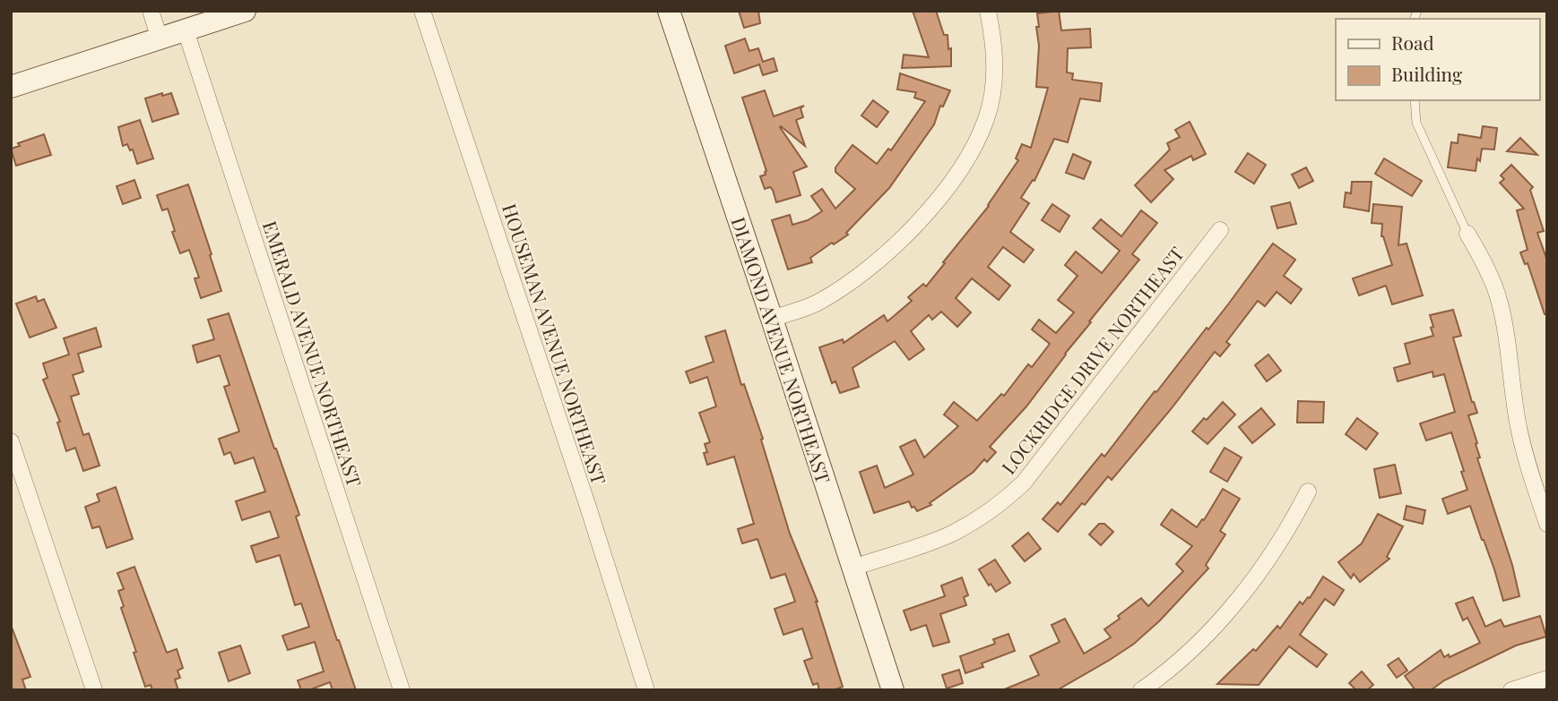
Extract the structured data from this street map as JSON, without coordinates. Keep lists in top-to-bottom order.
{
  "streets": {
    "street": [
      "HOUSEMAN AVENUE NORTHEAST",
      "DIAMOND AVENUE NORTHEAST",
      "EMERALD AVENUE NORTHEAST",
      "LOCKRIDGE DRIVE NORTHEAST"
    ]
  },
  "crossings": [
    ["DIAMOND AVENUE NORTHEAST", "LOCKRIDGE DRIVE NORTHEAST"]
  ],
  "legend": ["Road", "Building"]
}
